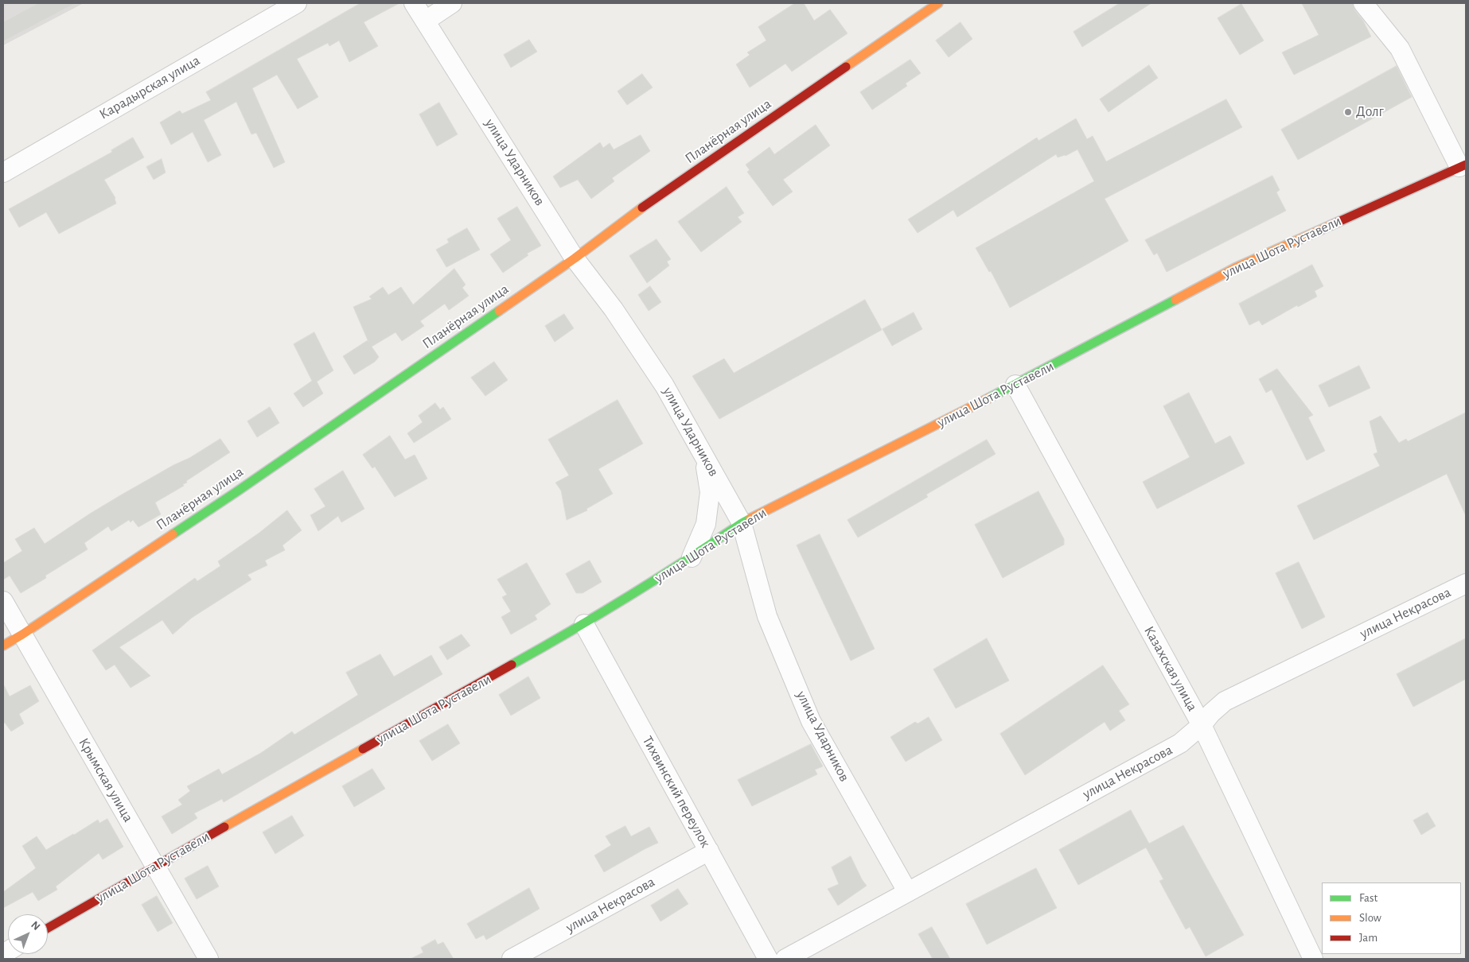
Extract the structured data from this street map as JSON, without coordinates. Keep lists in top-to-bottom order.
{
  "streets": {
    "street": [
      "Карадырская улица",
      "Планёрная улица",
      "улица Ударников",
      "улица Шота Руставели",
      "улица Некрасова",
      "Казахская улица",
      "Крымская улица",
      "Тихвинский переулок"
    ]
  },
  "crossings": [
    ["Планёрная улица", "улица Ударников"],
    ["Планёрная улица", "Крымская улица"],
    ["улица Ударников", "улица Шота Руставели"],
    ["улица Ударников", "улица Некрасова"],
    ["улица Шота Руставели", "Казахская улица"],
    ["улица Шота Руставели", "Крымская улица"],
    ["улица Шота Руставели", "Тихвинский переулок"],
    ["улица Некрасова", "Казахская улица"],
    ["улица Некрасова", "Тихвинский переулок"]
  ],
  "places": ["Долг"],
  "legend": ["Fast", "Slow", "Jam"],
  "north": "top right"
}
